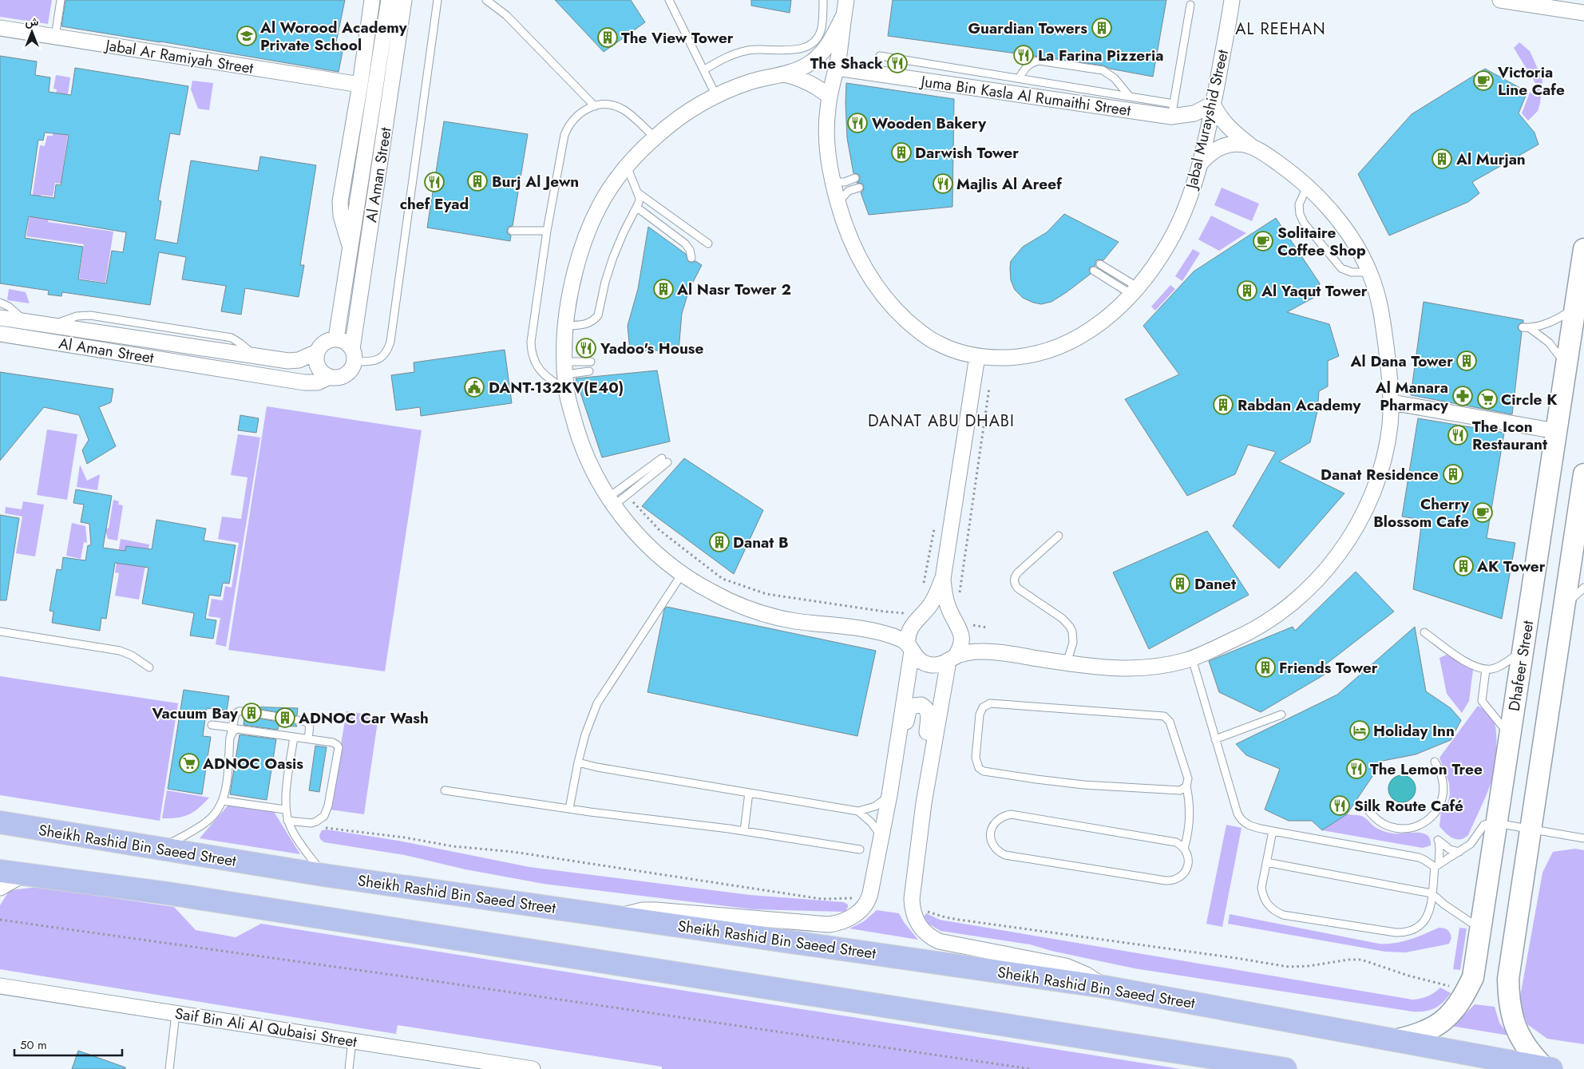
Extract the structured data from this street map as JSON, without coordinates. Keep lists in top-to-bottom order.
{
  "streets": {
    "main road": ["Dhafeer Street", "Sheikh Rashid Bin Saeed Street"],
    "street": [
      "Jabal Ar Ramiyah Street",
      "Juma Bin Kasla Al Rumaithi Street",
      "Jabal Murayshid Street",
      "Al Aman Street",
      "Saif Bin Ali Al Qubaisi Street"
    ]
  },
  "crossings": [
    ["Juma Bin Kasla Al Rumaithi Street", "Jabal Murayshid Street"],
    ["Dhafeer Street", "Sheikh Rashid Bin Saeed Street"]
  ],
  "districts": ["AL REEHAN", "DANAT ABU DHABI"],
  "places": {
    "building": [
      "Guardian Towers",
      "The View Tower",
      "Darwish Tower",
      "Al Murjan",
      "Burj Al Jewn",
      "Al Nasr Tower 2",
      "Al Yaqut Tower",
      "Al Dana Tower",
      "Rabdan Academy",
      "Danat Residence",
      "Danat B",
      "AK Tower",
      "Danet",
      "Friends Tower",
      "Vacuum Bay",
      "ADNOC Car Wash"
    ],
    "school or university": ["Al Worood Academy Private School"],
    "restaurant": [
      "La Farina Pizzeria",
      "The Shack",
      "Wooden Bakery",
      "chef Eyad",
      "Majlis Al Areef",
      "Yadoo's House",
      "The Icon Restaurant",
      "The Lemon Tree",
      "Silk Route Café"
    ],
    "cafe": ["Victoria Line Cafe", "Solitaire Coffee Shop", "Cherry Blossom Cafe"],
    "public building": ["DANT-132KV(E40)"],
    "pharmacy": ["Al Manara Pharmacy"],
    "supermarket": ["Circle K", "ADNOC Oasis"],
    "hotel": ["Holiday Inn"]
  },
  "scale_bar": "50 m",
  "north": "top"
}
